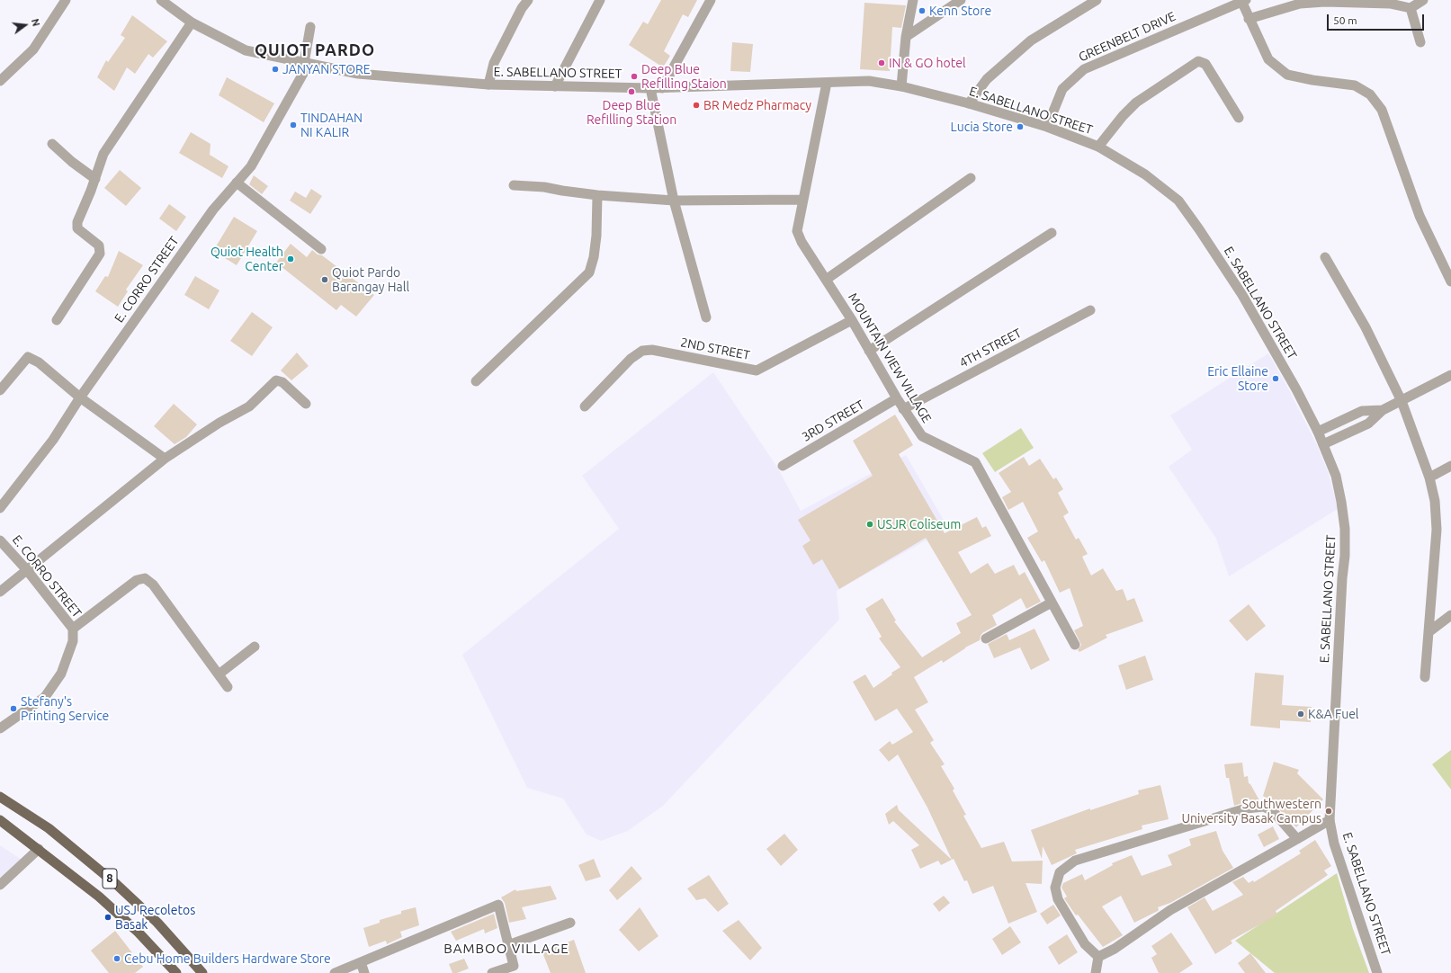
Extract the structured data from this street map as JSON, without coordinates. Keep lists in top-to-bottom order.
{
  "streets": {
    "main road": ["8"],
    "street": [
      "GREENBELT DRIVE",
      "E. SABELLANO STREET",
      "E. CORRO STREET",
      "4TH STREET",
      "2ND STREET",
      "MOUNTAIN VIEW VILLAGE",
      "3RD STREET"
    ]
  },
  "crossings": [
    ["GREENBELT DRIVE", "E. SABELLANO STREET"],
    ["E. SABELLANO STREET", "E. CORRO STREET"],
    ["E. SABELLANO STREET", "MOUNTAIN VIEW VILLAGE"],
    ["4TH STREET", "MOUNTAIN VIEW VILLAGE"],
    ["2ND STREET", "MOUNTAIN VIEW VILLAGE"],
    ["MOUNTAIN VIEW VILLAGE", "3RD STREET"]
  ],
  "districts": ["QUIOT PARDO", "BAMBOO VILLAGE"],
  "places": [
    "Kenn Store",
    "IN & GO hotel",
    "JANYAN STORE",
    "Deep Blue Refilling Staion",
    "Deep Blue Refilling Station",
    "BR Medz Pharmacy",
    "TINDAHAN NI KALIR",
    "Lucia Store",
    "Quiot Health Center",
    "Quiot Pardo Barangay Hall",
    "Eric Ellaine Store",
    "USJR Coliseum",
    "Stefany's Printing Service",
    "K&A Fuel",
    "Southwestern University Basak Campus",
    "USJ Recoletos Basak",
    "Cebu Home Builders Hardware Store"
  ],
  "scale_bar": "50 m",
  "north": "right"
}
